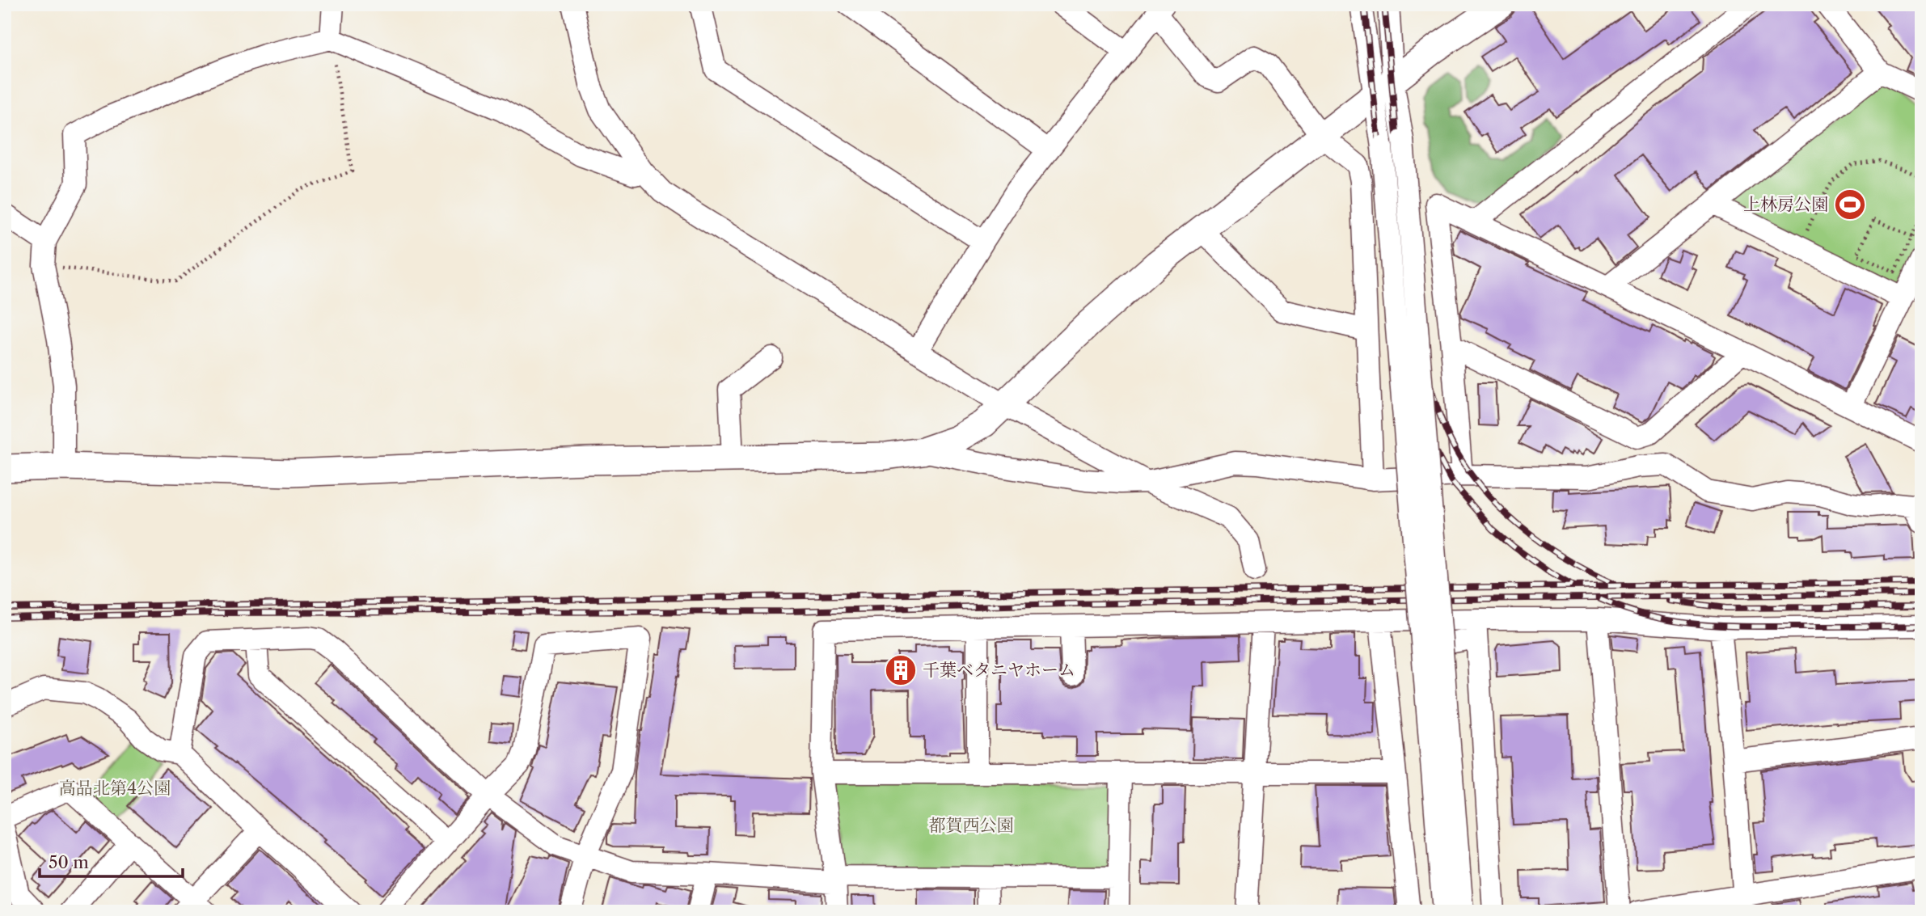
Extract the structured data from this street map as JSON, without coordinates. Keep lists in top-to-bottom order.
{
  "parks": ["高品北第4公園", "都賀西公園"],
  "places": {
    "sports": ["上林房公園"],
    "building": ["千葉ベタニヤホーム"]
  },
  "scale_bar": "50 m"
}
